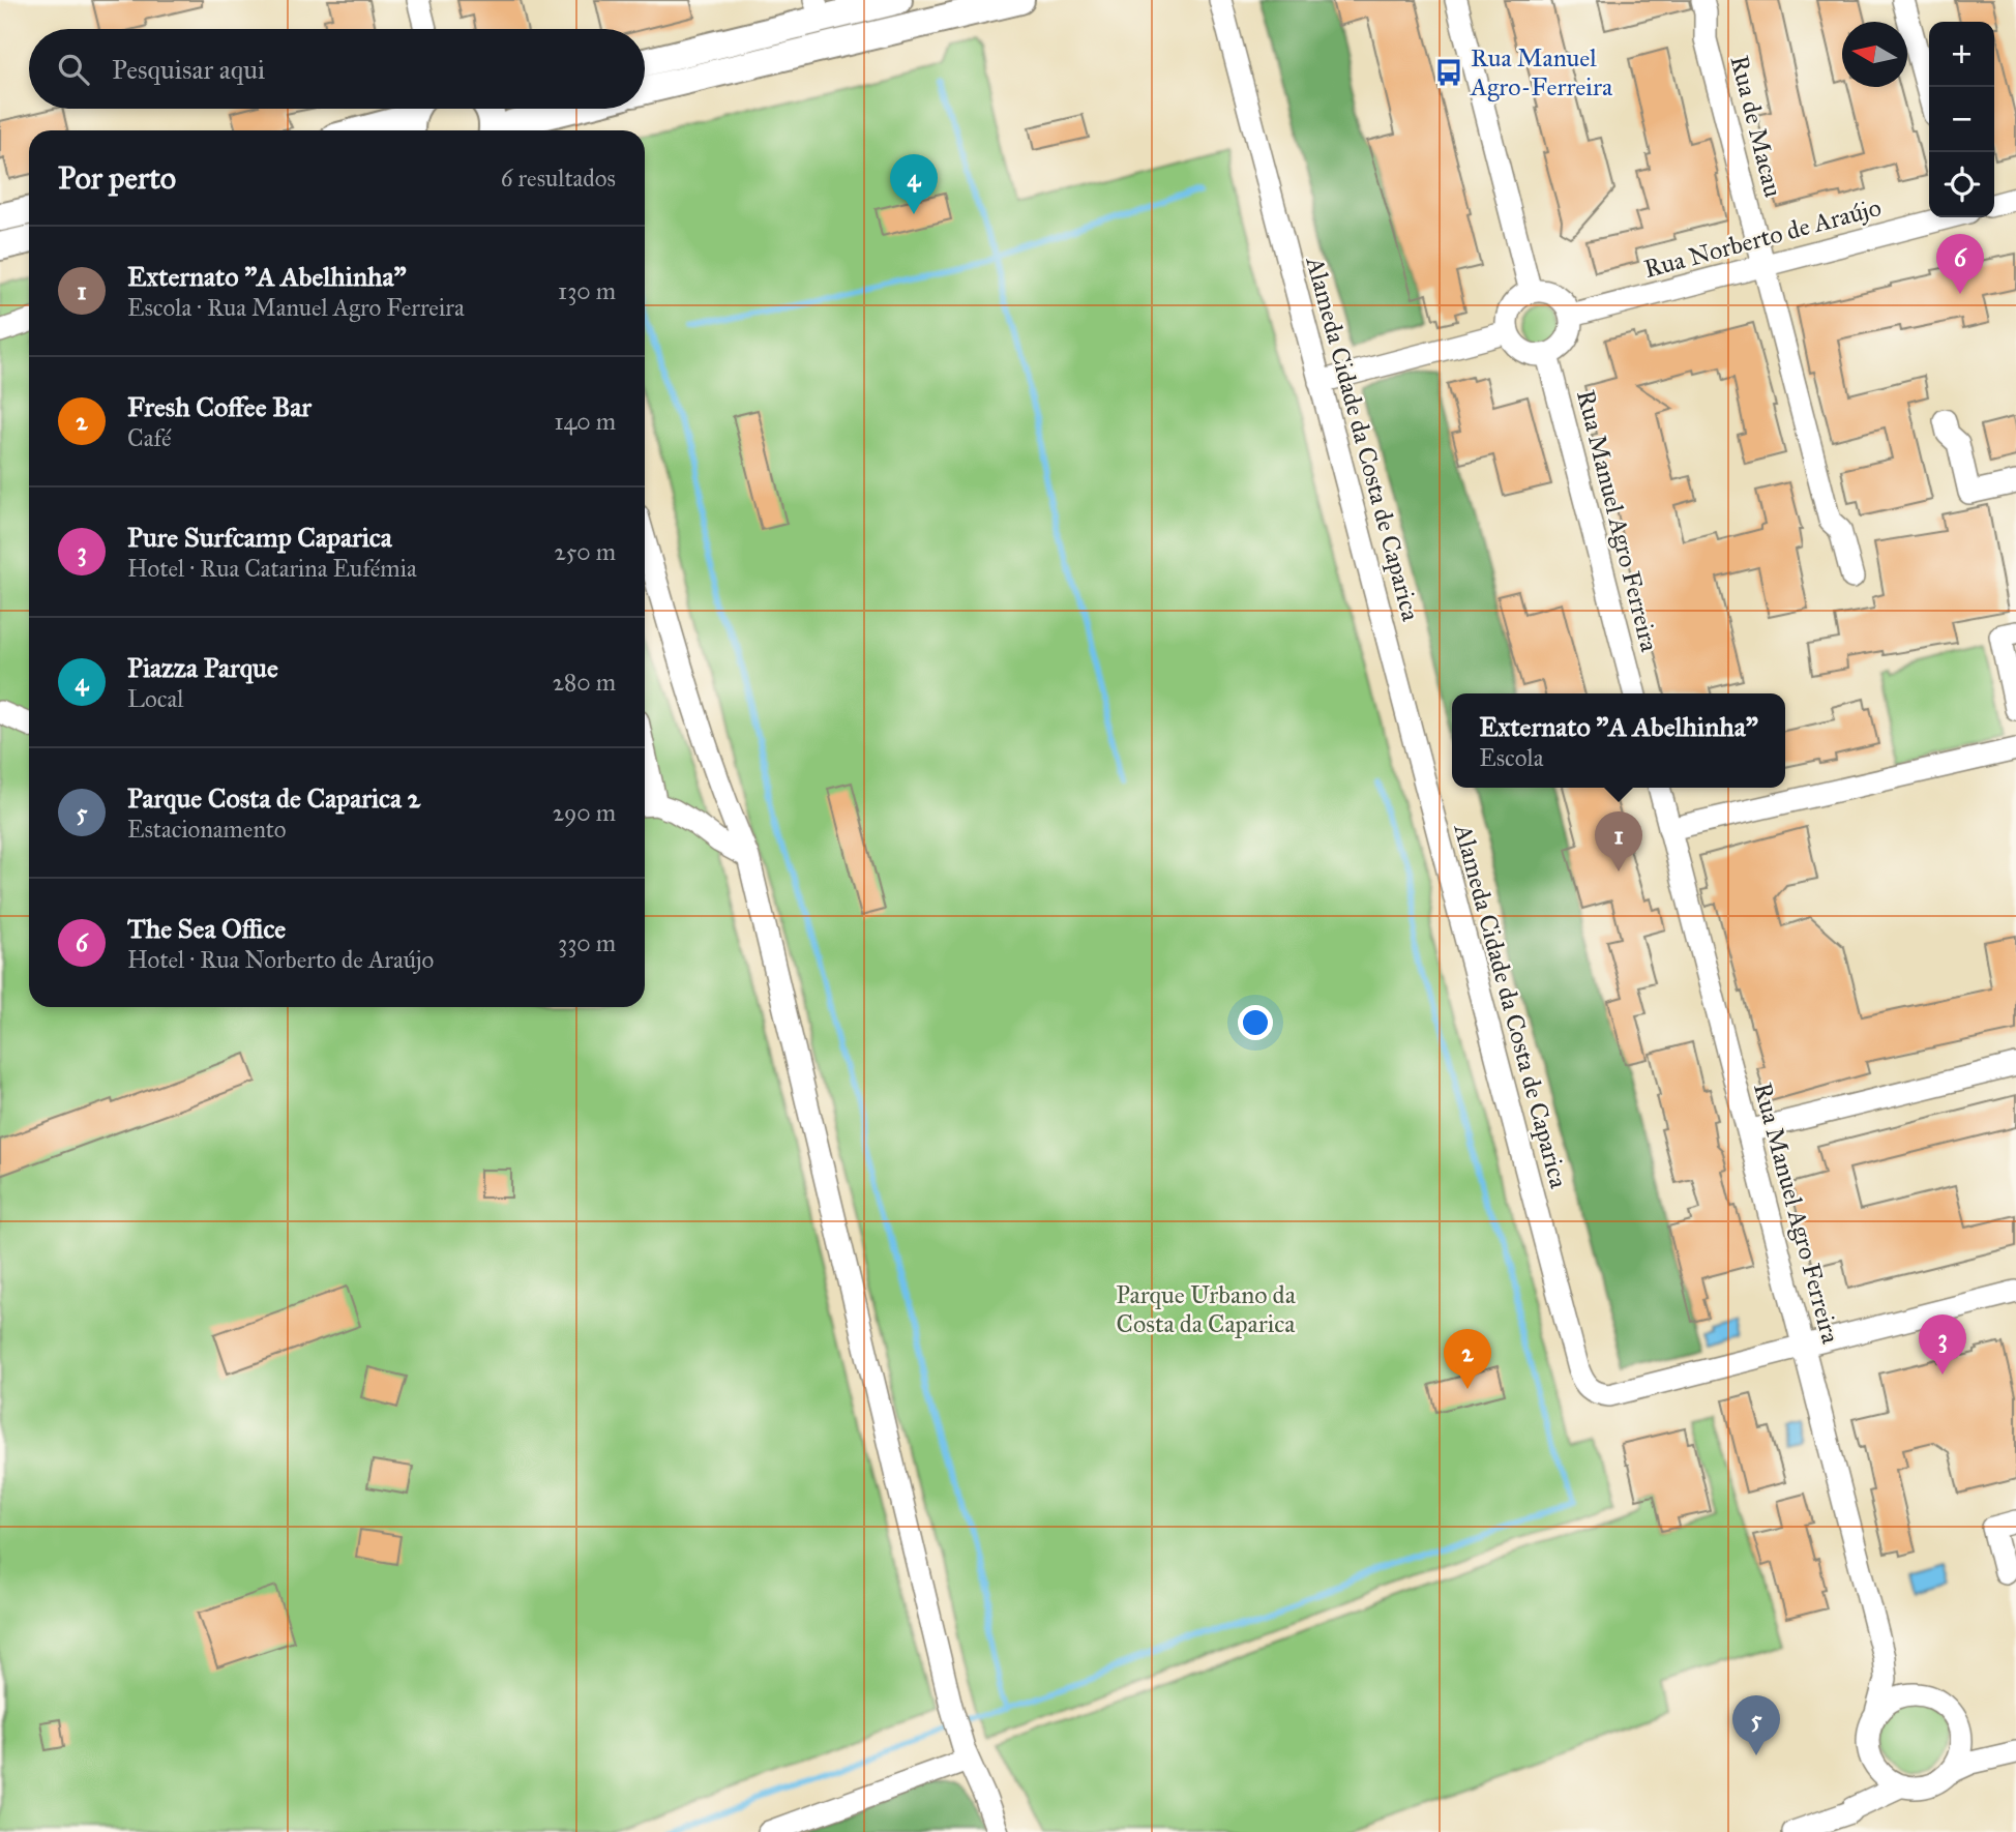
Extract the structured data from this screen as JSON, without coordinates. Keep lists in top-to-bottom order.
{
  "streets": {
    "street": [
      "Rua de Macau",
      "Rua Norberto de Araújo",
      "Alameda Cidade da Costa de Caparica",
      "Rua Manuel Agro Ferreira"
    ]
  },
  "crossings": [
    ["Rua de Macau", "Rua Norberto de Araújo"],
    ["Rua Norberto de Araújo", "Rua Manuel Agro Ferreira"],
    ["Alameda Cidade da Costa de Caparica", "Rua Manuel Agro Ferreira"]
  ],
  "parks": ["Parque Urbano da Costa da Caparica"],
  "places": {
    "bus stop": ["Rua Manuel Agro-Ferreira"]
  },
  "north": "left",
  "page": {
    "map_buttons": ["+", "−"],
    "search": "Pesquisar aqui",
    "heading": ["Por perto", "6 resultados"],
    "pins": [
      "4",
      "6",
      "1",
      "3",
      "2",
      "5"
    ],
    "list": [
      {
        "mark": "1",
        "name": "Externato \"A Abelhinha\"",
        "note": "Escola · Rua Manuel Agro Ferreira",
        "value": "130 m"
      },
      {
        "mark": "2",
        "name": "Fresh Coffee Bar",
        "note": "Café",
        "value": "140 m"
      },
      {
        "mark": "3",
        "name": "Pure Surfcamp Caparica",
        "note": "Hotel · Rua Catarina Eufémia",
        "value": "250 m"
      },
      {
        "mark": "4",
        "name": "Piazza Parque",
        "note": "Local",
        "value": "280 m"
      },
      {
        "mark": "5",
        "name": "Parque Costa de Caparica 2",
        "note": "Estacionamento",
        "value": "290 m"
      },
      {
        "mark": "6",
        "name": "The Sea Office",
        "note": "Hotel · Rua Norberto de Araújo",
        "value": "330 m"
      }
    ],
    "popup": ["Externato \"A Abelhinha\"", "Escola"]
  }
}
